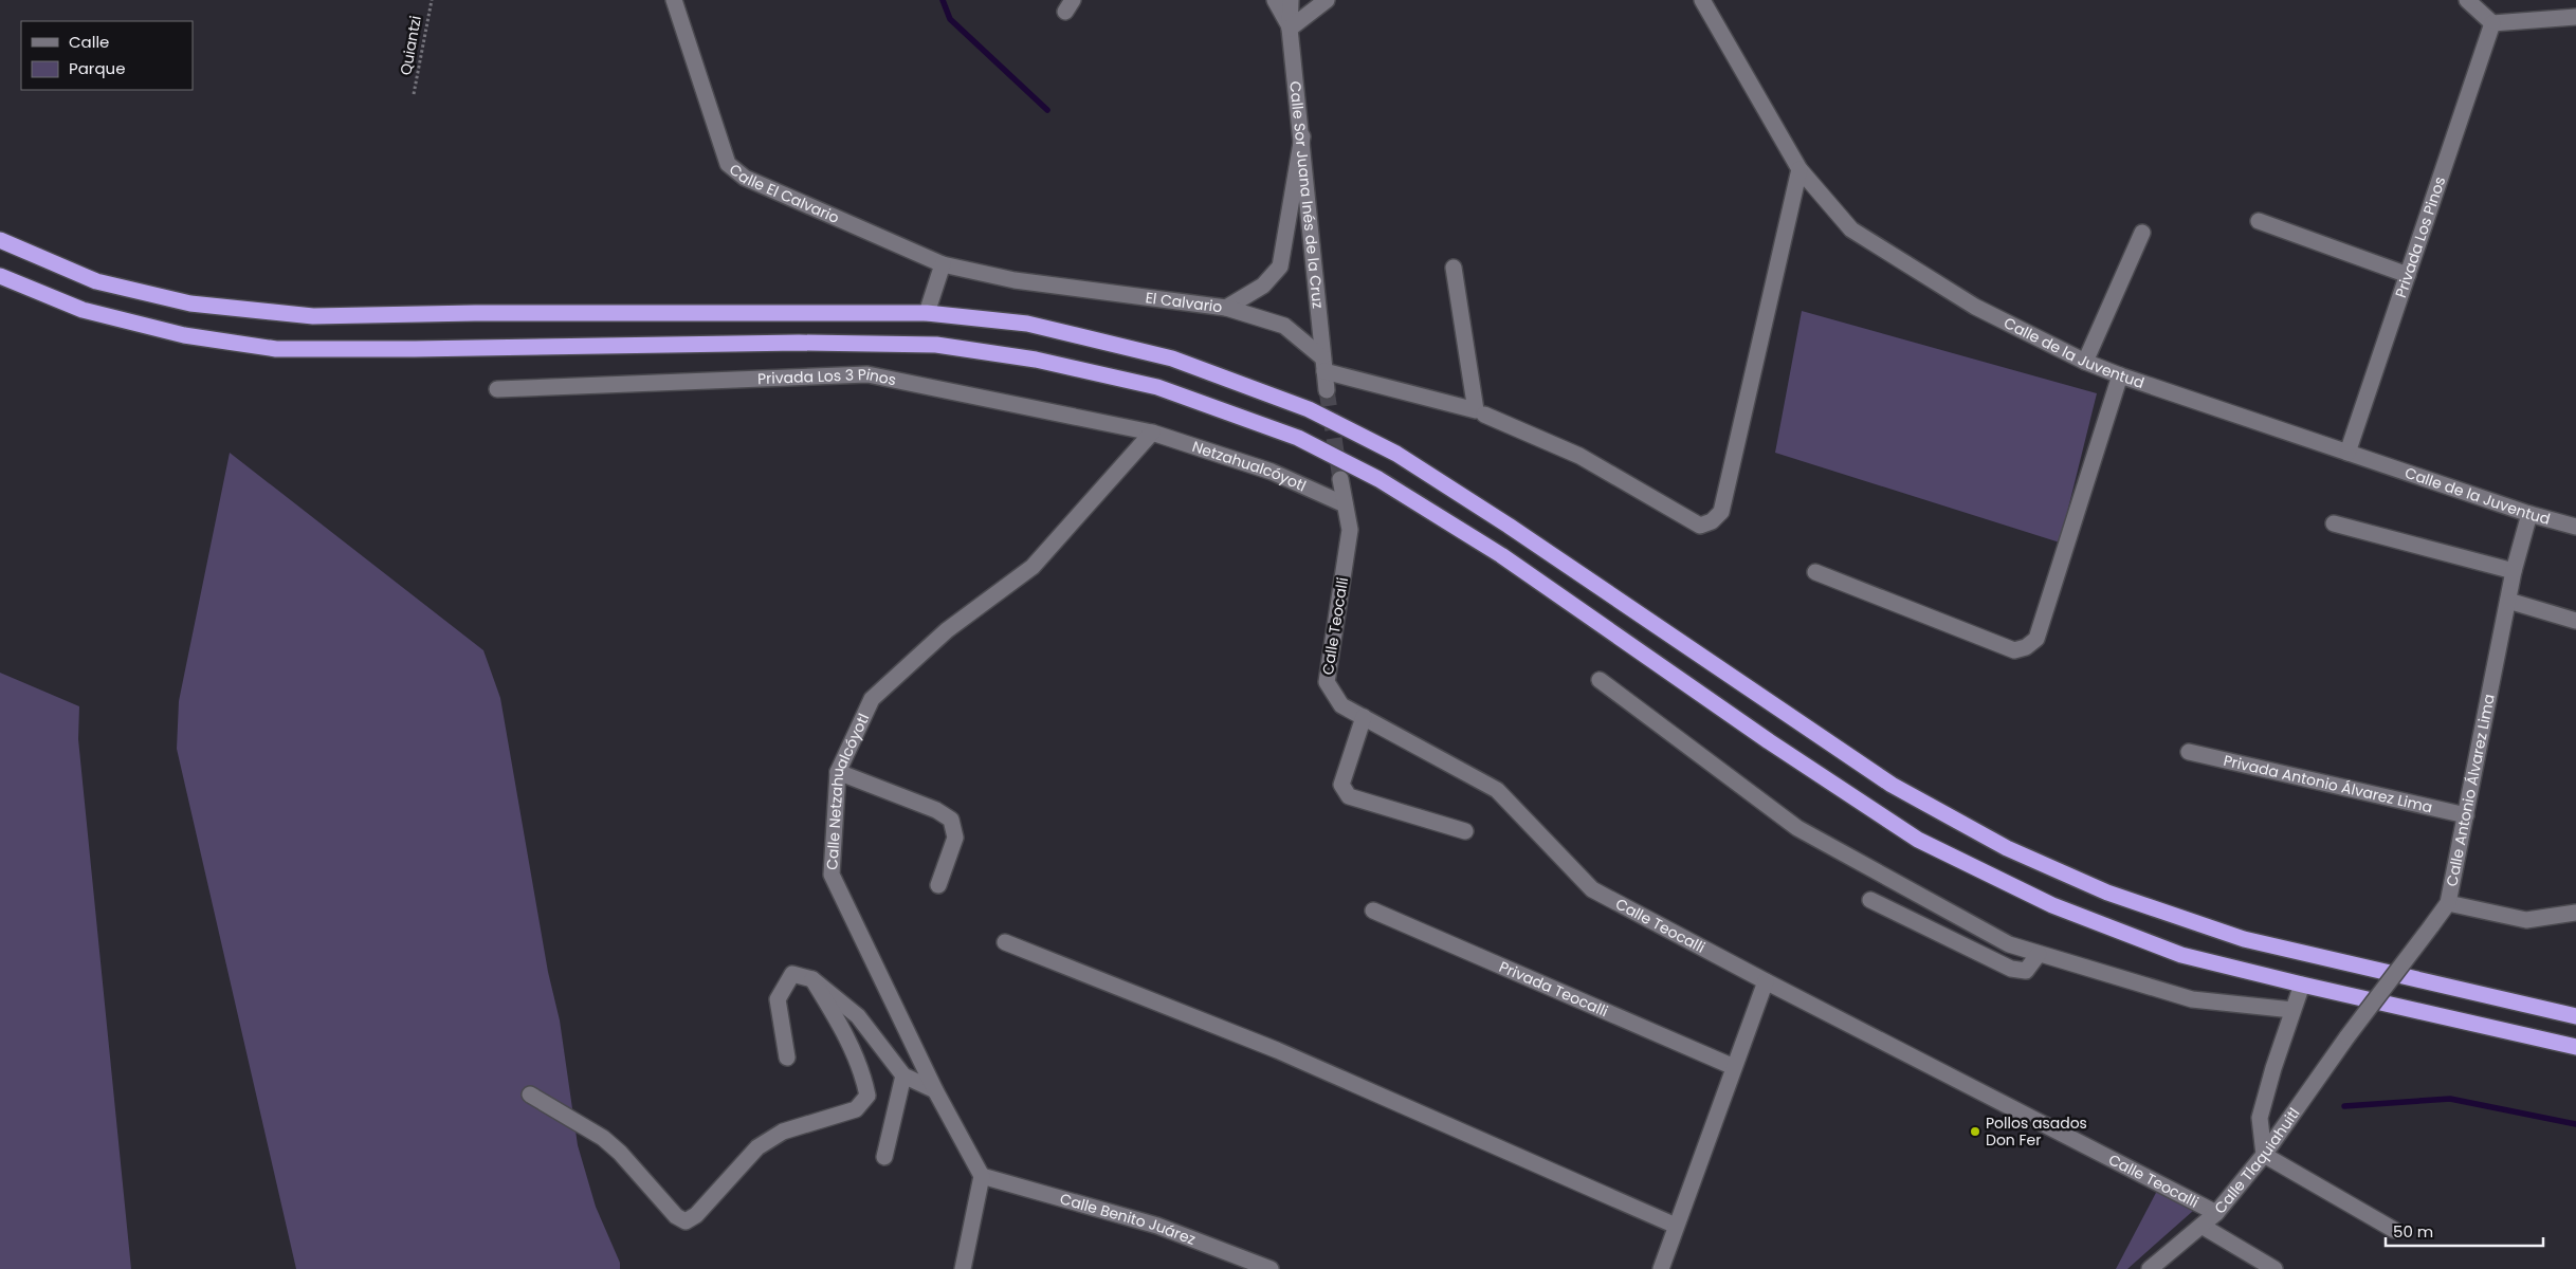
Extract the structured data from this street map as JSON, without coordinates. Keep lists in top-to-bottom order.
{
  "streets": {
    "street": [
      "Calle El Calvario",
      "Calle Sor Juana Inés de la Cruz",
      "Privada Los Pinos",
      "El Calvario",
      "Calle de la Juventud",
      "Privada Los 3 Pinos",
      "Netzahualcóyotl",
      "Calle Teocalli",
      "Privada Antonio Álvarez Lima",
      "Calle Antonio Álvarez Lima",
      "Calle Netzahualcóyotl",
      "Privada Teocalli",
      "Calle Tlaquiahuitl",
      "Calle Benito Juárez"
    ],
    "path": ["Quiantzi"]
  },
  "crossings": [
    ["Calle El Calvario", "El Calvario"],
    ["Calle Sor Juana Inés de la Cruz", "El Calvario"],
    ["Privada Los Pinos", "Calle de la Juventud"],
    ["Calle de la Juventud", "Calle Antonio Álvarez Lima"],
    ["Privada Los 3 Pinos", "Netzahualcóyotl"],
    ["Privada Los 3 Pinos", "Calle Netzahualcóyotl"],
    ["Netzahualcóyotl", "Calle Teocalli"],
    ["Netzahualcóyotl", "Calle Netzahualcóyotl"],
    ["Calle Teocalli", "Calle Tlaquiahuitl"],
    ["Privada Antonio Álvarez Lima", "Calle Antonio Álvarez Lima"],
    ["Calle Antonio Álvarez Lima", "Calle Tlaquiahuitl"],
    ["Calle Netzahualcóyotl", "Calle Benito Juárez"]
  ],
  "places": ["Pollos asados Don Fer"],
  "legend": ["Calle", "Parque"],
  "scale_bar": "50 m"
}
